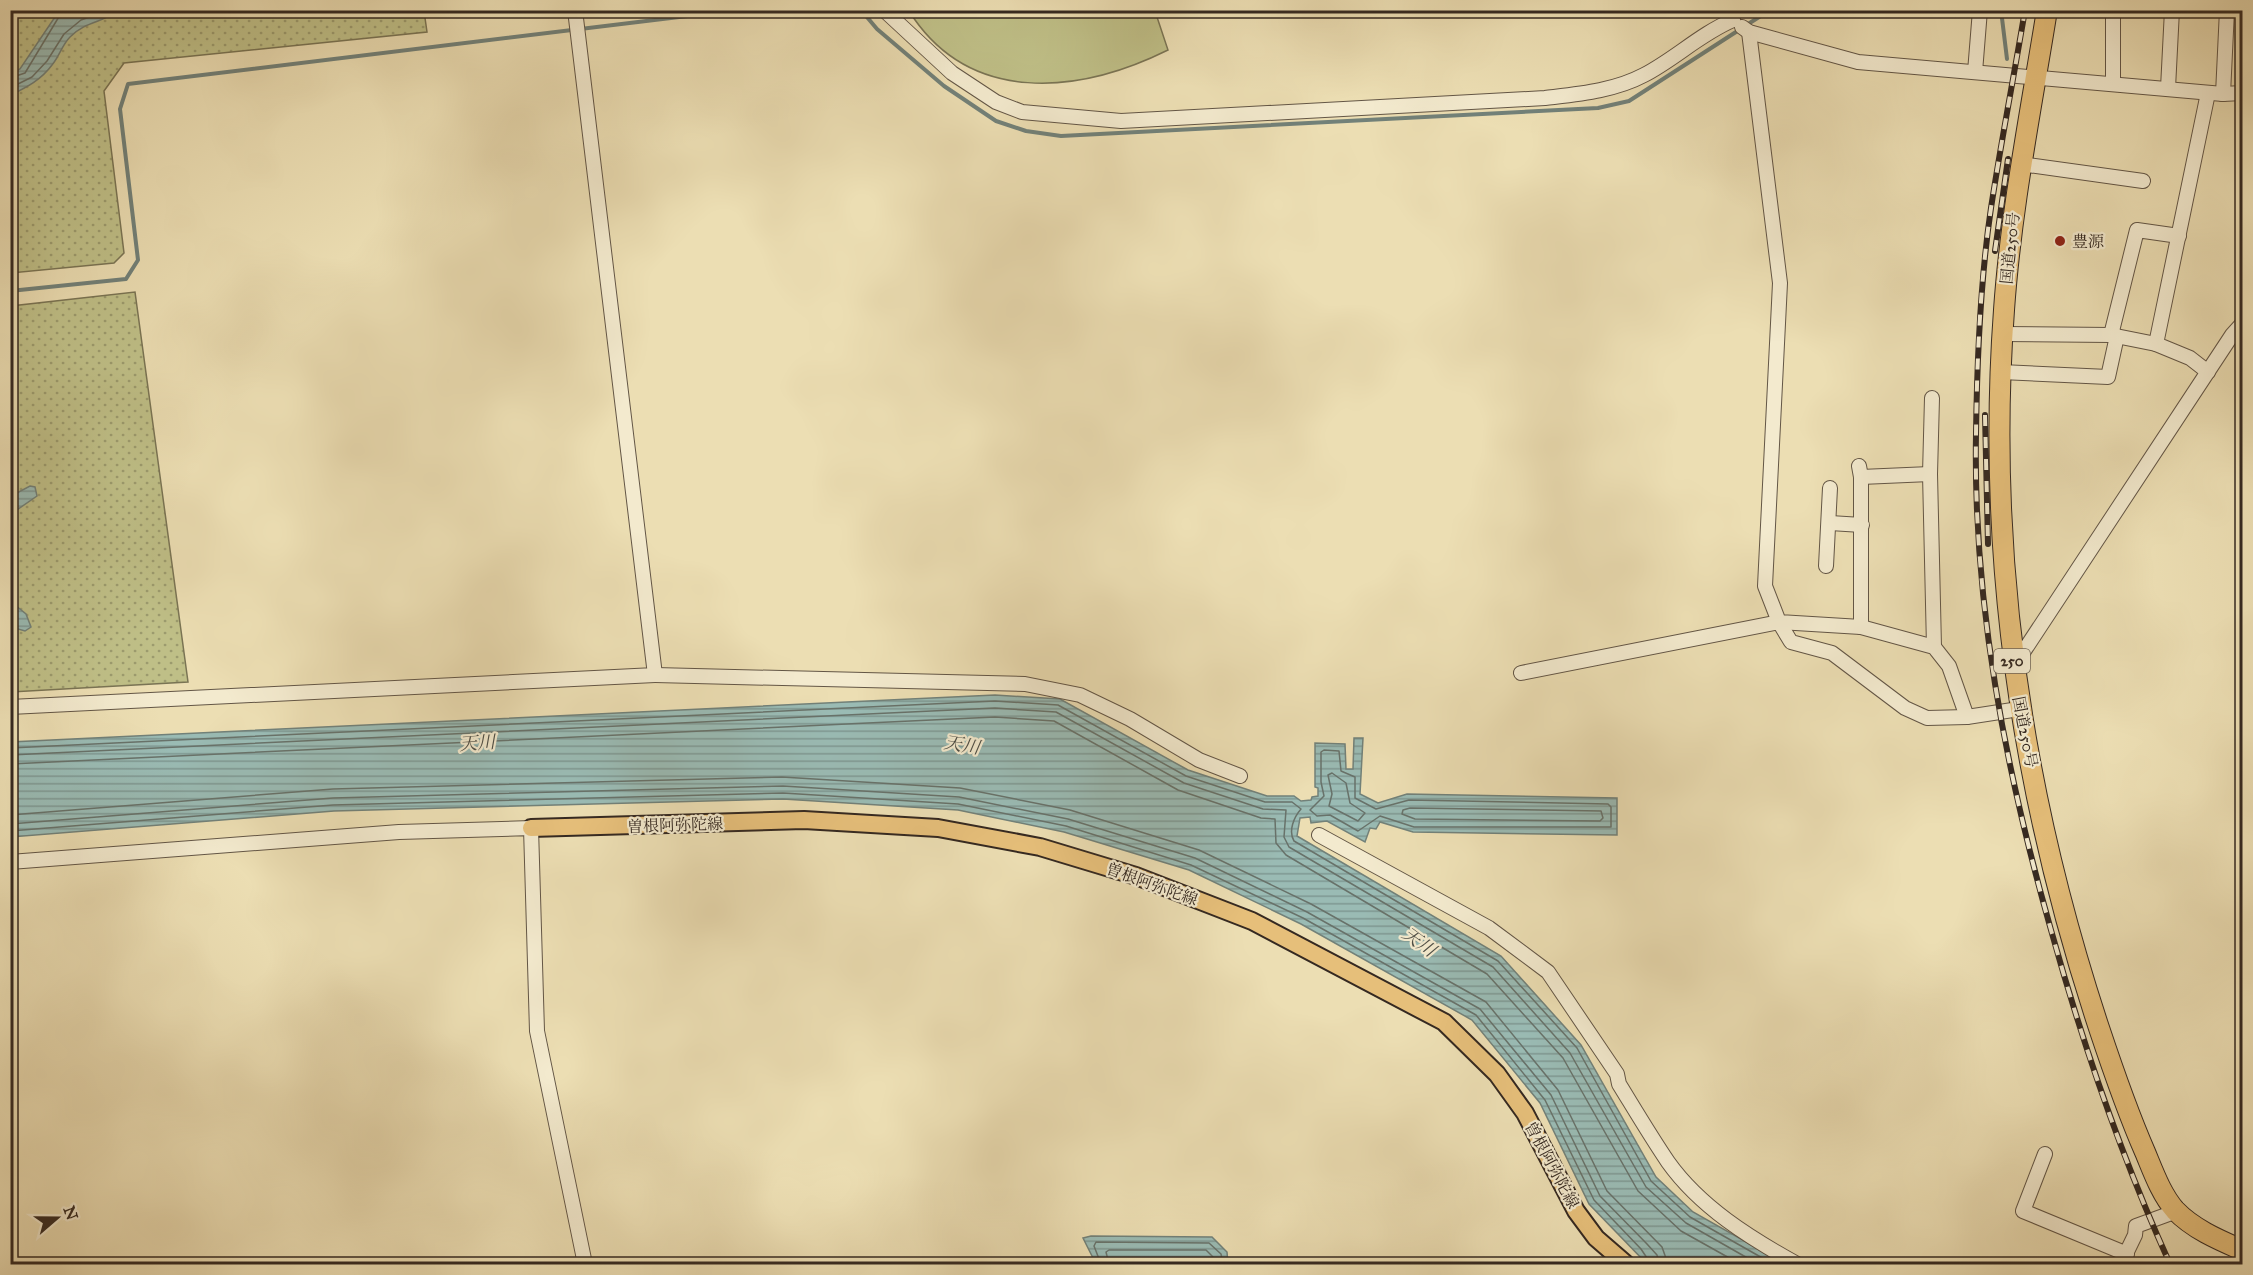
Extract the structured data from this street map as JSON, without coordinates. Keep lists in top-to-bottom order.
{
  "streets": {
    "highway": ["国道250号", "250"],
    "main road": ["曽根阿弥陀線"]
  },
  "water": ["天川"],
  "places": ["豊源"],
  "north": "right"
}
